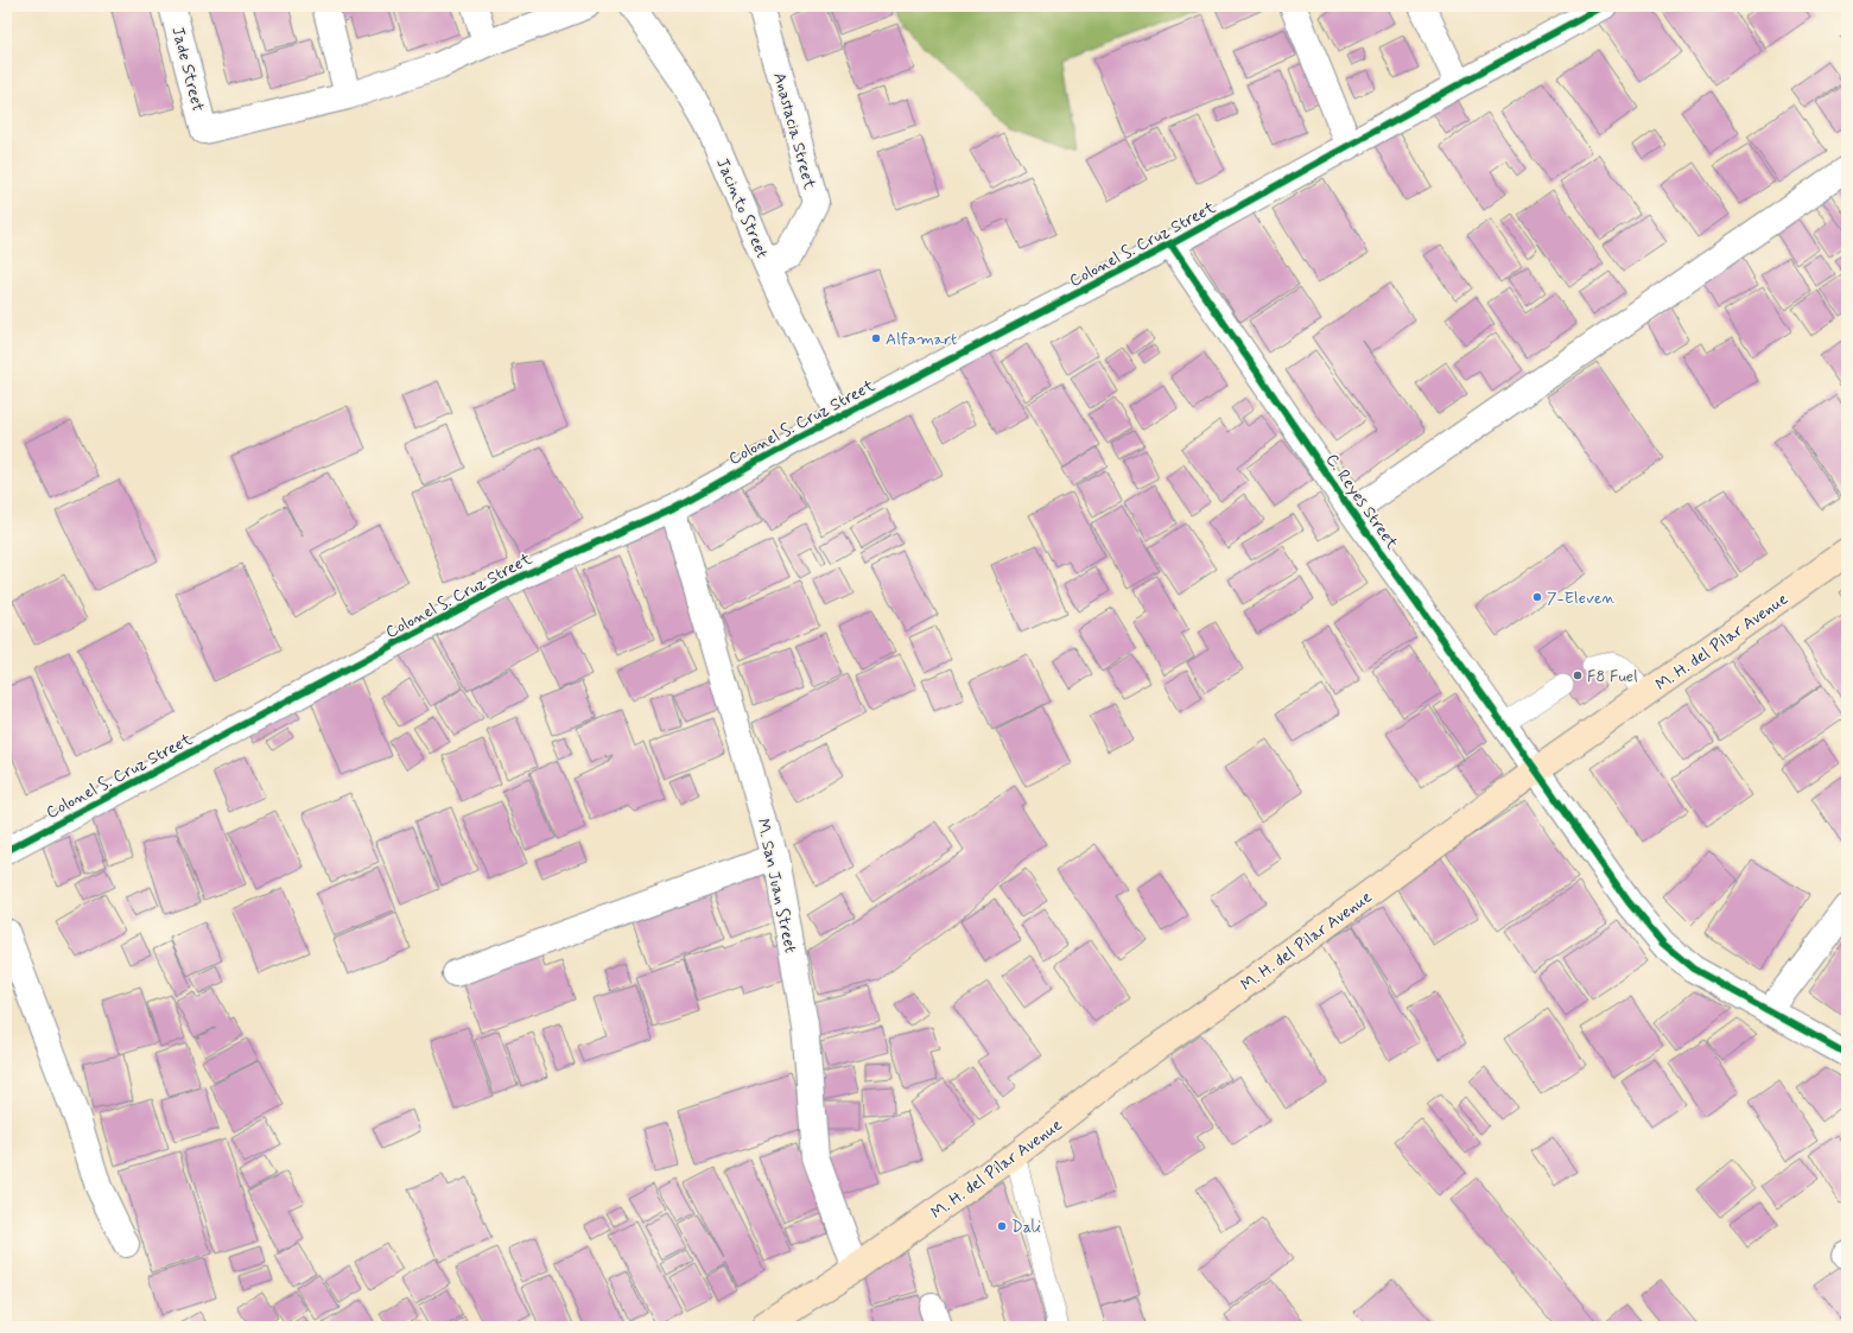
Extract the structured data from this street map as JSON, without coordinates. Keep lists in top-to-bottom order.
{
  "streets": {
    "main road": ["M. H. del Pilar Avenue"],
    "street": [
      "Jade Street",
      "Anastacia Street",
      "Jacinto Street",
      "Colonel S. Cruz Street",
      "C. Reyes Street",
      "M. San Juan Street"
    ]
  },
  "crossings": [
    ["Anastacia Street", "Jacinto Street"],
    ["Jacinto Street", "Colonel S. Cruz Street"],
    ["Colonel S. Cruz Street", "C. Reyes Street"],
    ["Colonel S. Cruz Street", "M. San Juan Street"],
    ["C. Reyes Street", "M. H. del Pilar Avenue"],
    ["M. H. del Pilar Avenue", "M. San Juan Street"]
  ],
  "places": [
    "Alfamart",
    "7-Eleven",
    "F8 Fuel",
    "Dali"
  ]
}
